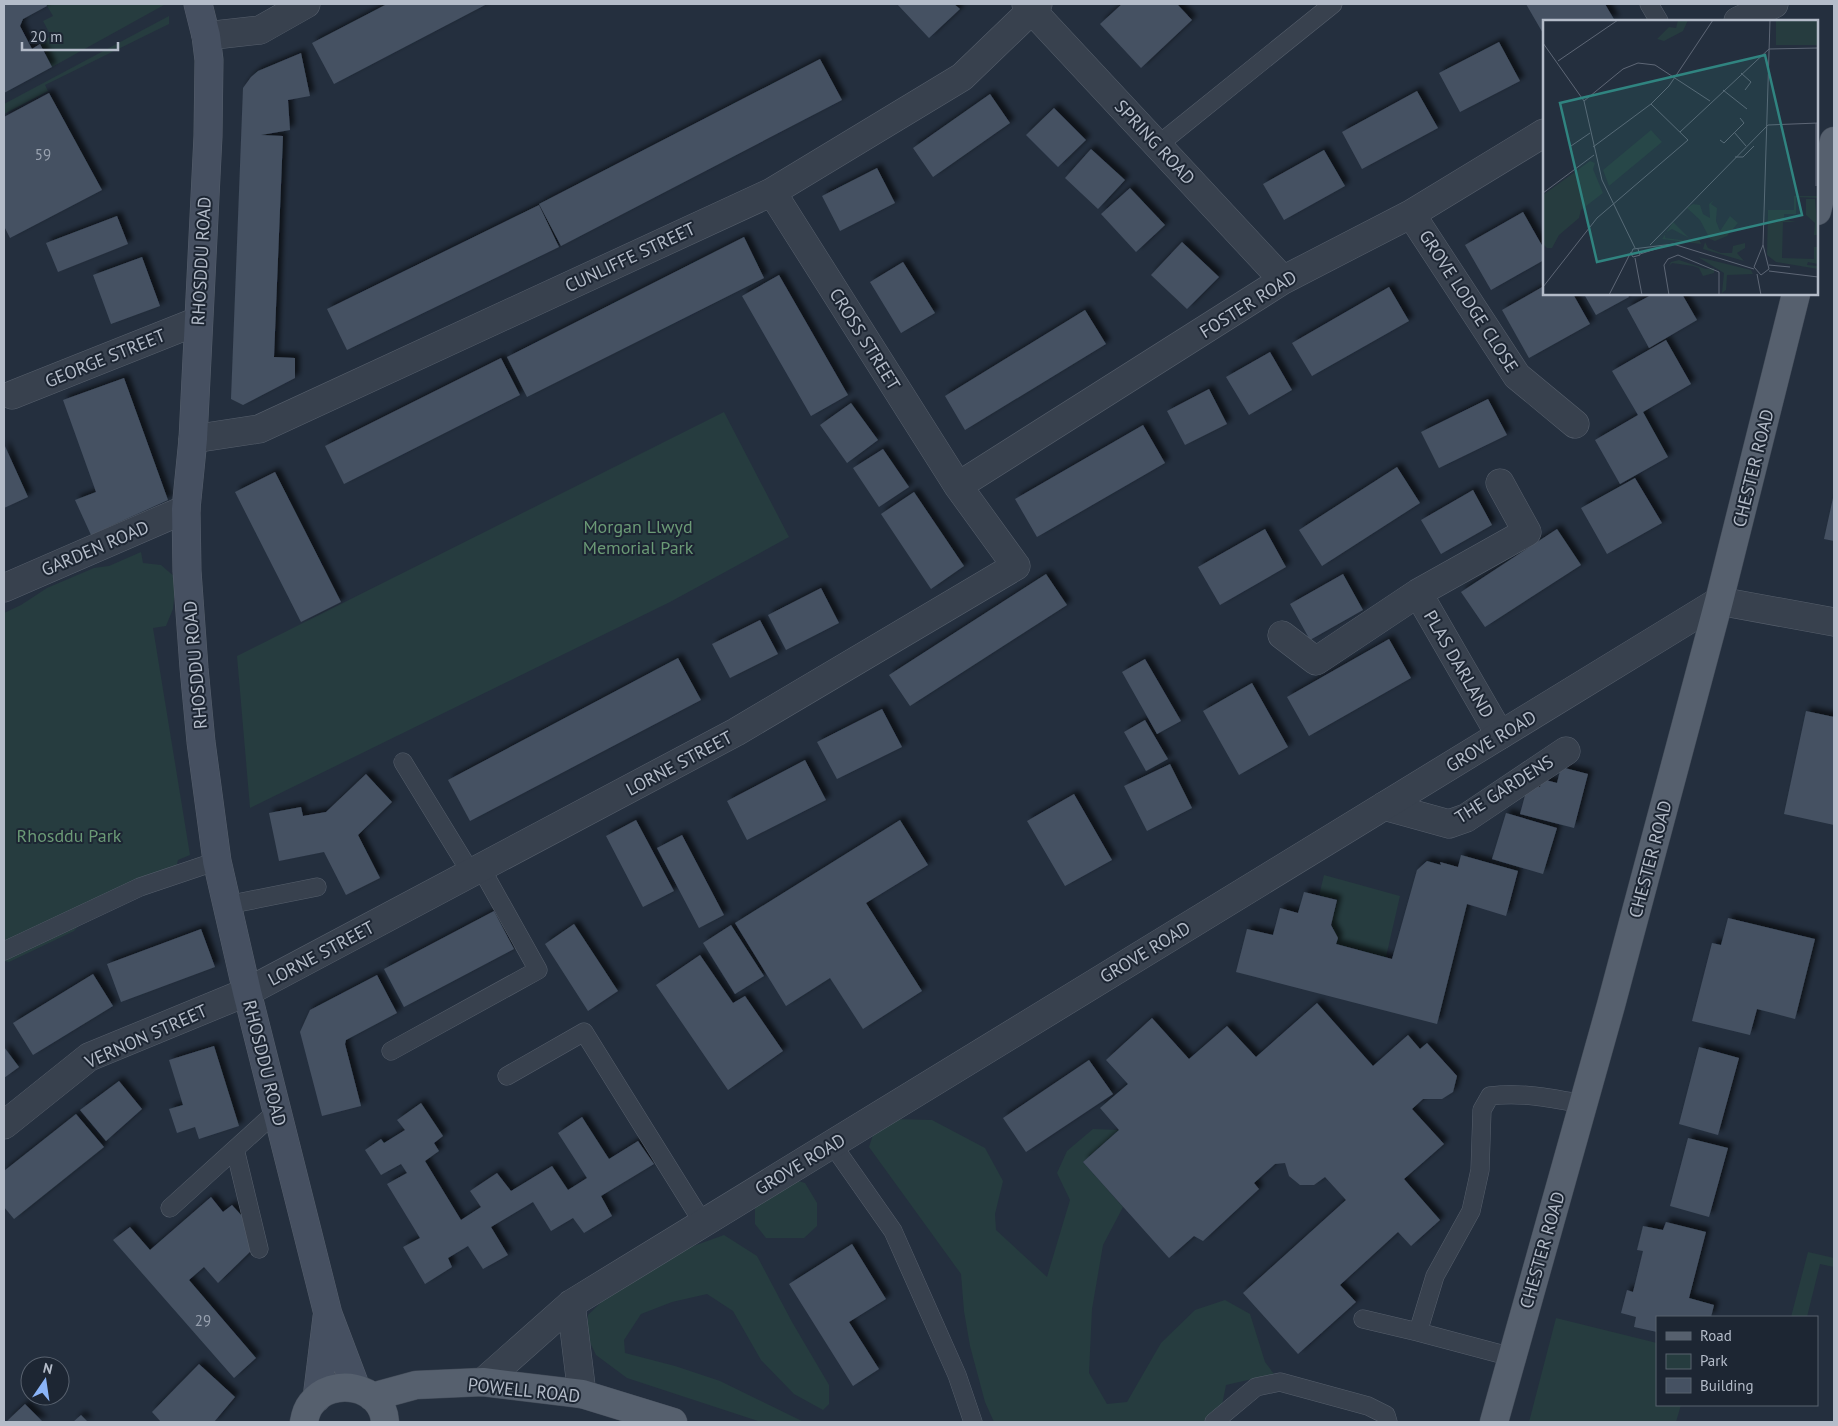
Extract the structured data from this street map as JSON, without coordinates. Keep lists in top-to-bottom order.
{
  "streets": {
    "main road": ["RHOSDDU ROAD", "CHESTER ROAD", "POWELL ROAD"],
    "street": [
      "SPRING ROAD",
      "CUNLIFFE STREET",
      "GROVE LODGE CLOSE",
      "FOSTER ROAD",
      "CROSS STREET",
      "GEORGE STREET",
      "GARDEN ROAD",
      "PLAS DARLAND",
      "GROVE ROAD",
      "LORNE STREET",
      "THE GARDENS",
      "VERNON STREET"
    ]
  },
  "crossings": [
    ["SPRING ROAD", "CUNLIFFE STREET"],
    ["SPRING ROAD", "FOSTER ROAD"],
    ["CUNLIFFE STREET", "RHOSDDU ROAD"],
    ["CUNLIFFE STREET", "CROSS STREET"],
    ["RHOSDDU ROAD", "GEORGE STREET"],
    ["RHOSDDU ROAD", "GARDEN ROAD"],
    ["RHOSDDU ROAD", "LORNE STREET"],
    ["RHOSDDU ROAD", "VERNON STREET"],
    ["RHOSDDU ROAD", "POWELL ROAD"],
    ["GROVE LODGE CLOSE", "FOSTER ROAD"],
    ["FOSTER ROAD", "CROSS STREET"],
    ["FOSTER ROAD", "LORNE STREET"],
    ["CROSS STREET", "LORNE STREET"],
    ["CHESTER ROAD", "GROVE ROAD"],
    ["PLAS DARLAND", "GROVE ROAD"],
    ["GROVE ROAD", "THE GARDENS"],
    ["GROVE ROAD", "POWELL ROAD"],
    ["LORNE STREET", "VERNON STREET"]
  ],
  "parks": ["Morgan Llwyd Memorial Park", "Rhosddu Park"],
  "house_numbers": ["59", "29"],
  "legend": ["Road", "Park", "Building"],
  "scale_bar": "20 m",
  "north": "top"
}
